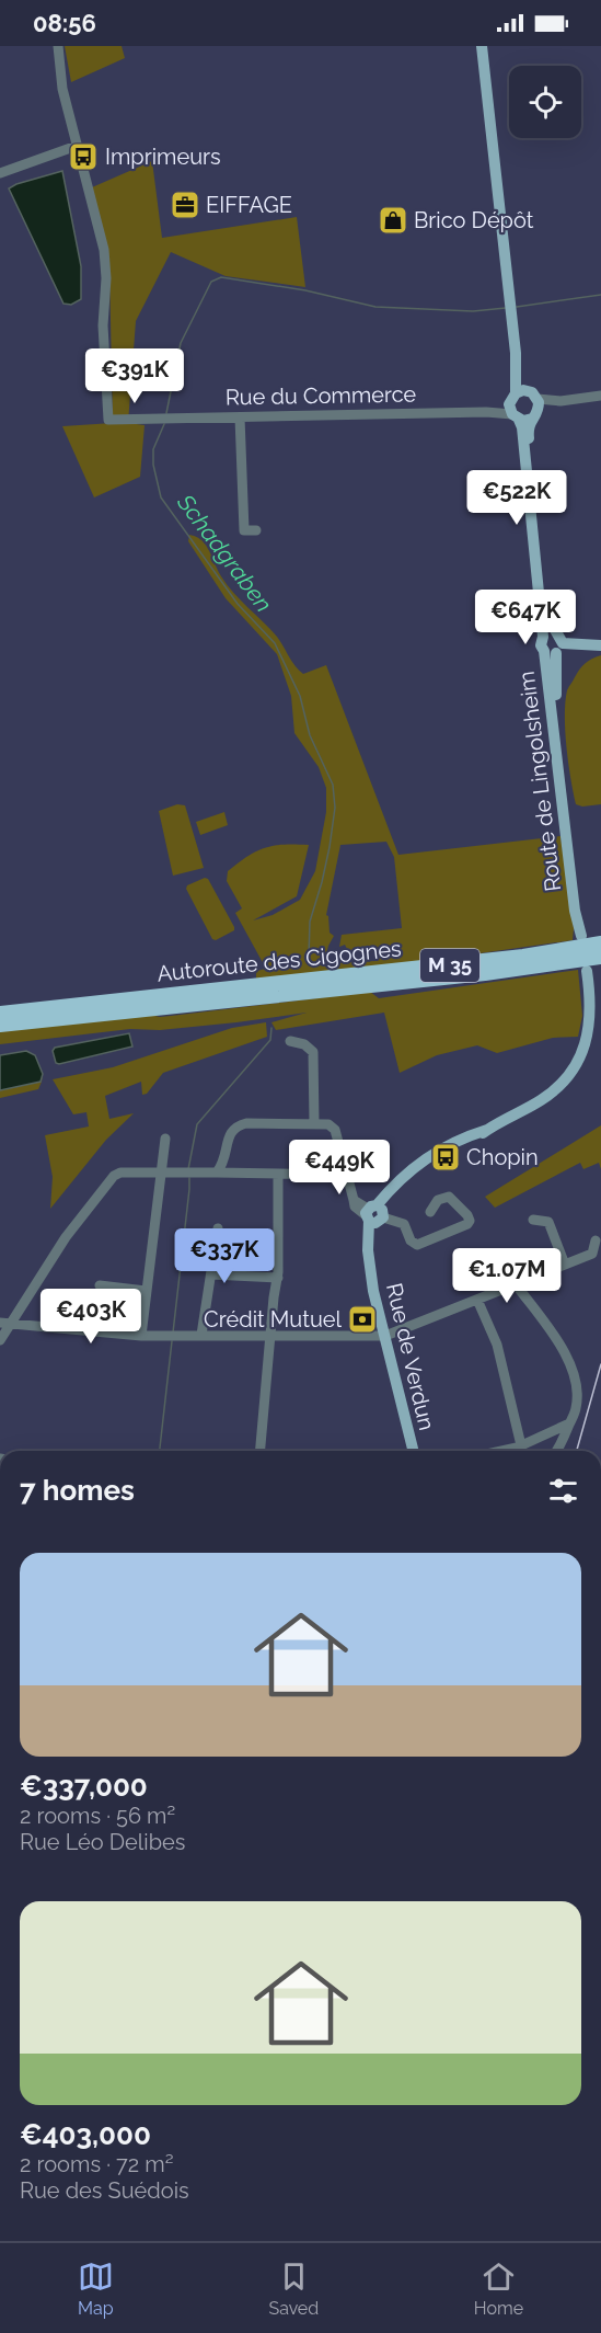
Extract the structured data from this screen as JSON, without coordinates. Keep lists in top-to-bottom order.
{
  "streets": {
    "highway": ["Autoroute des Cigognes", "M 35"],
    "main road": ["Route de Lingolsheim", "Rue de Verdun"],
    "street": ["Rue du Commerce"]
  },
  "crossings": [
    ["Rue du Commerce", "Route de Lingolsheim"]
  ],
  "water": ["Schadgraben"],
  "places": {
    "bus stop": ["Imprimeurs", "Chopin"],
    "office": ["EIFFAGE"],
    "shop": ["Brico Dépôt"],
    "bank": ["Crédit Mutuel"]
  },
  "page": {
    "status": "08:56",
    "price": [
      "€391K",
      "€522K",
      "€647K",
      "€449K",
      "€337K",
      "€1.07M",
      "€403K"
    ],
    "heading": "7 homes",
    "list": [
      {
        "name": "€337,000",
        "note": "2 rooms · 56 m² · Rue Léo Delibes"
      },
      {
        "name": "€403,000",
        "note": "2 rooms · 72 m² · Rue des Suédois"
      }
    ],
    "tabs": ["Map", "Saved", "Home"]
  }
}
